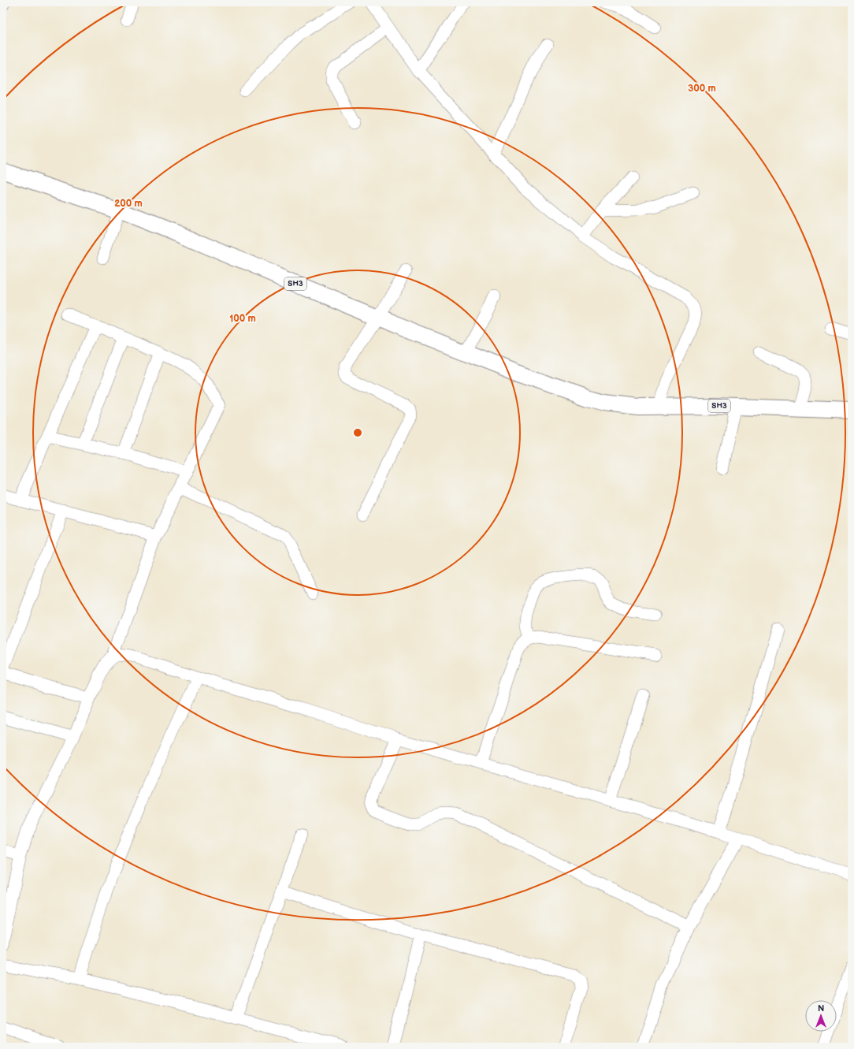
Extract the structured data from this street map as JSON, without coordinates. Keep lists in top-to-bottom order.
{
  "streets": {
    "main road": ["SH3"]
  },
  "north": "top",
  "rings": ["300 m", "200 m", "100 m"]
}
